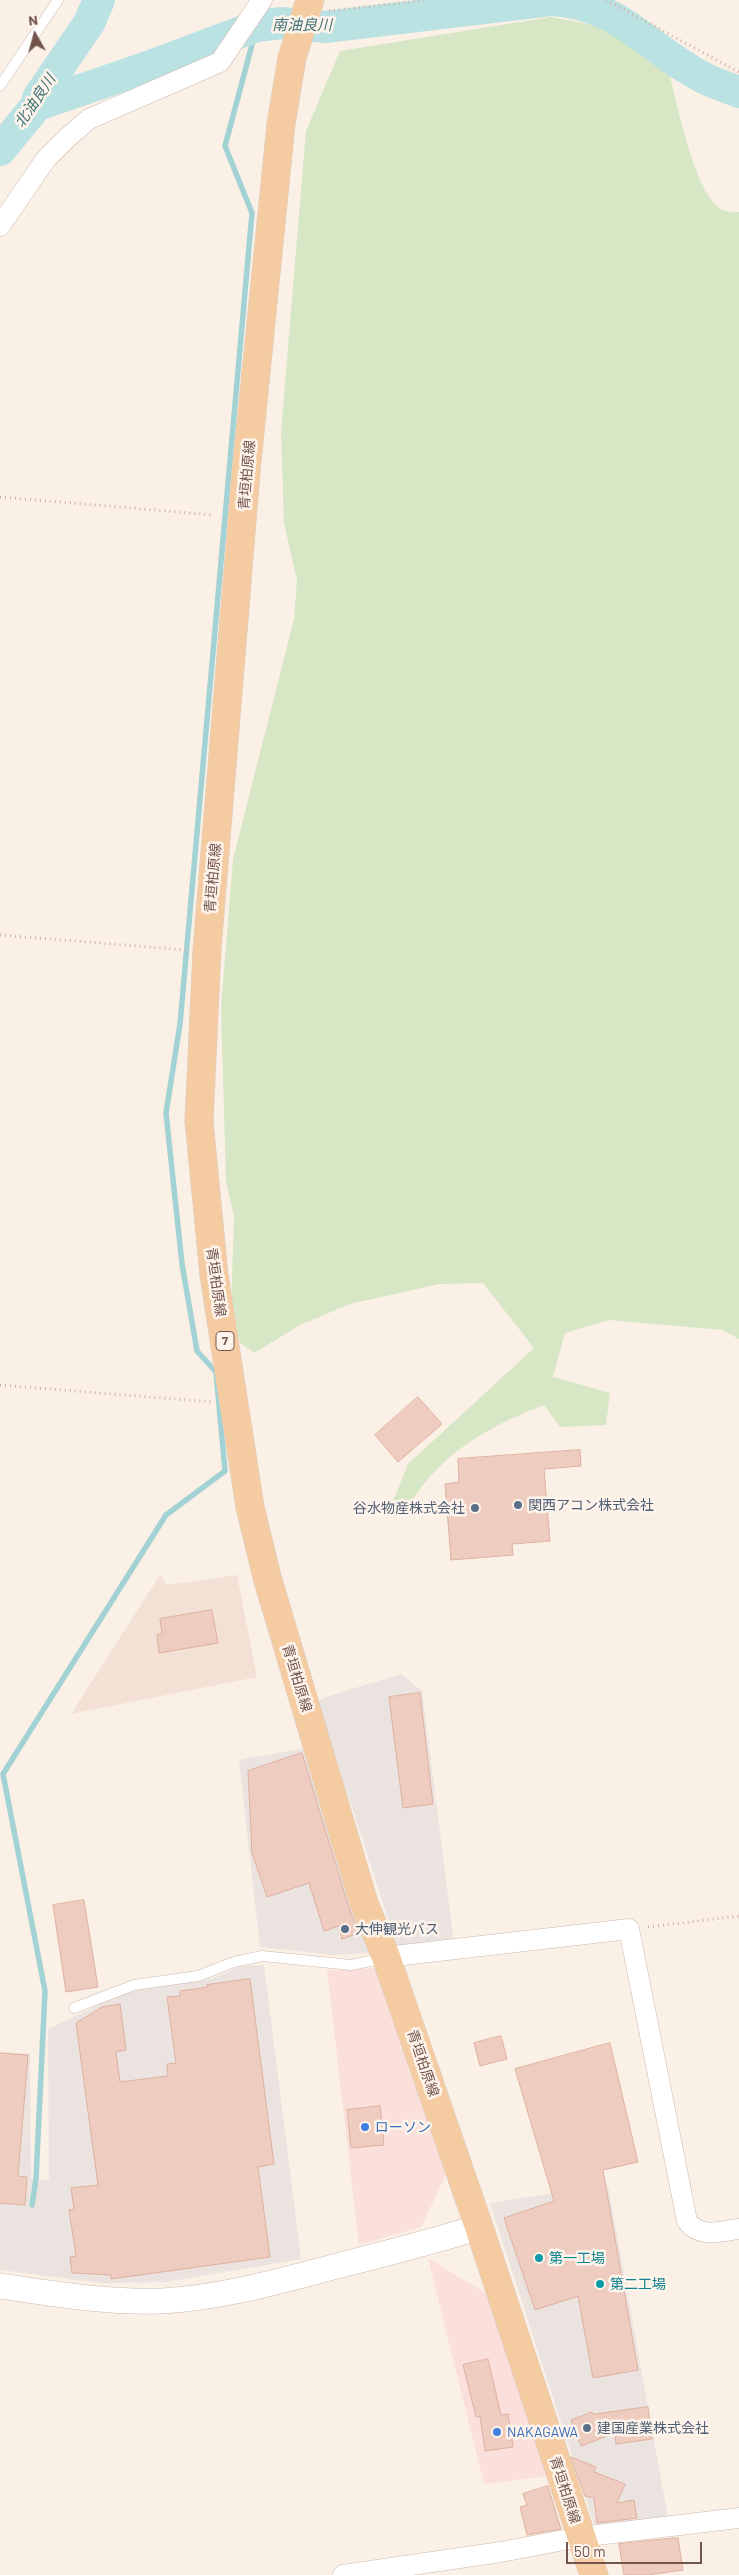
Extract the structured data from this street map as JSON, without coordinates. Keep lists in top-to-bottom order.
{
  "streets": {
    "main road": ["青垣柏原線", "7"]
  },
  "water": ["南油良川", "北油良川"],
  "places": [
    "関西アコン株式会社",
    "谷水物産株式会社",
    "大伸観光バス",
    "ローソン",
    "第一工場",
    "第二工場",
    "建国産業株式会社",
    "NAKAGAWA"
  ],
  "scale_bar": "50 m",
  "north": "top"
}
